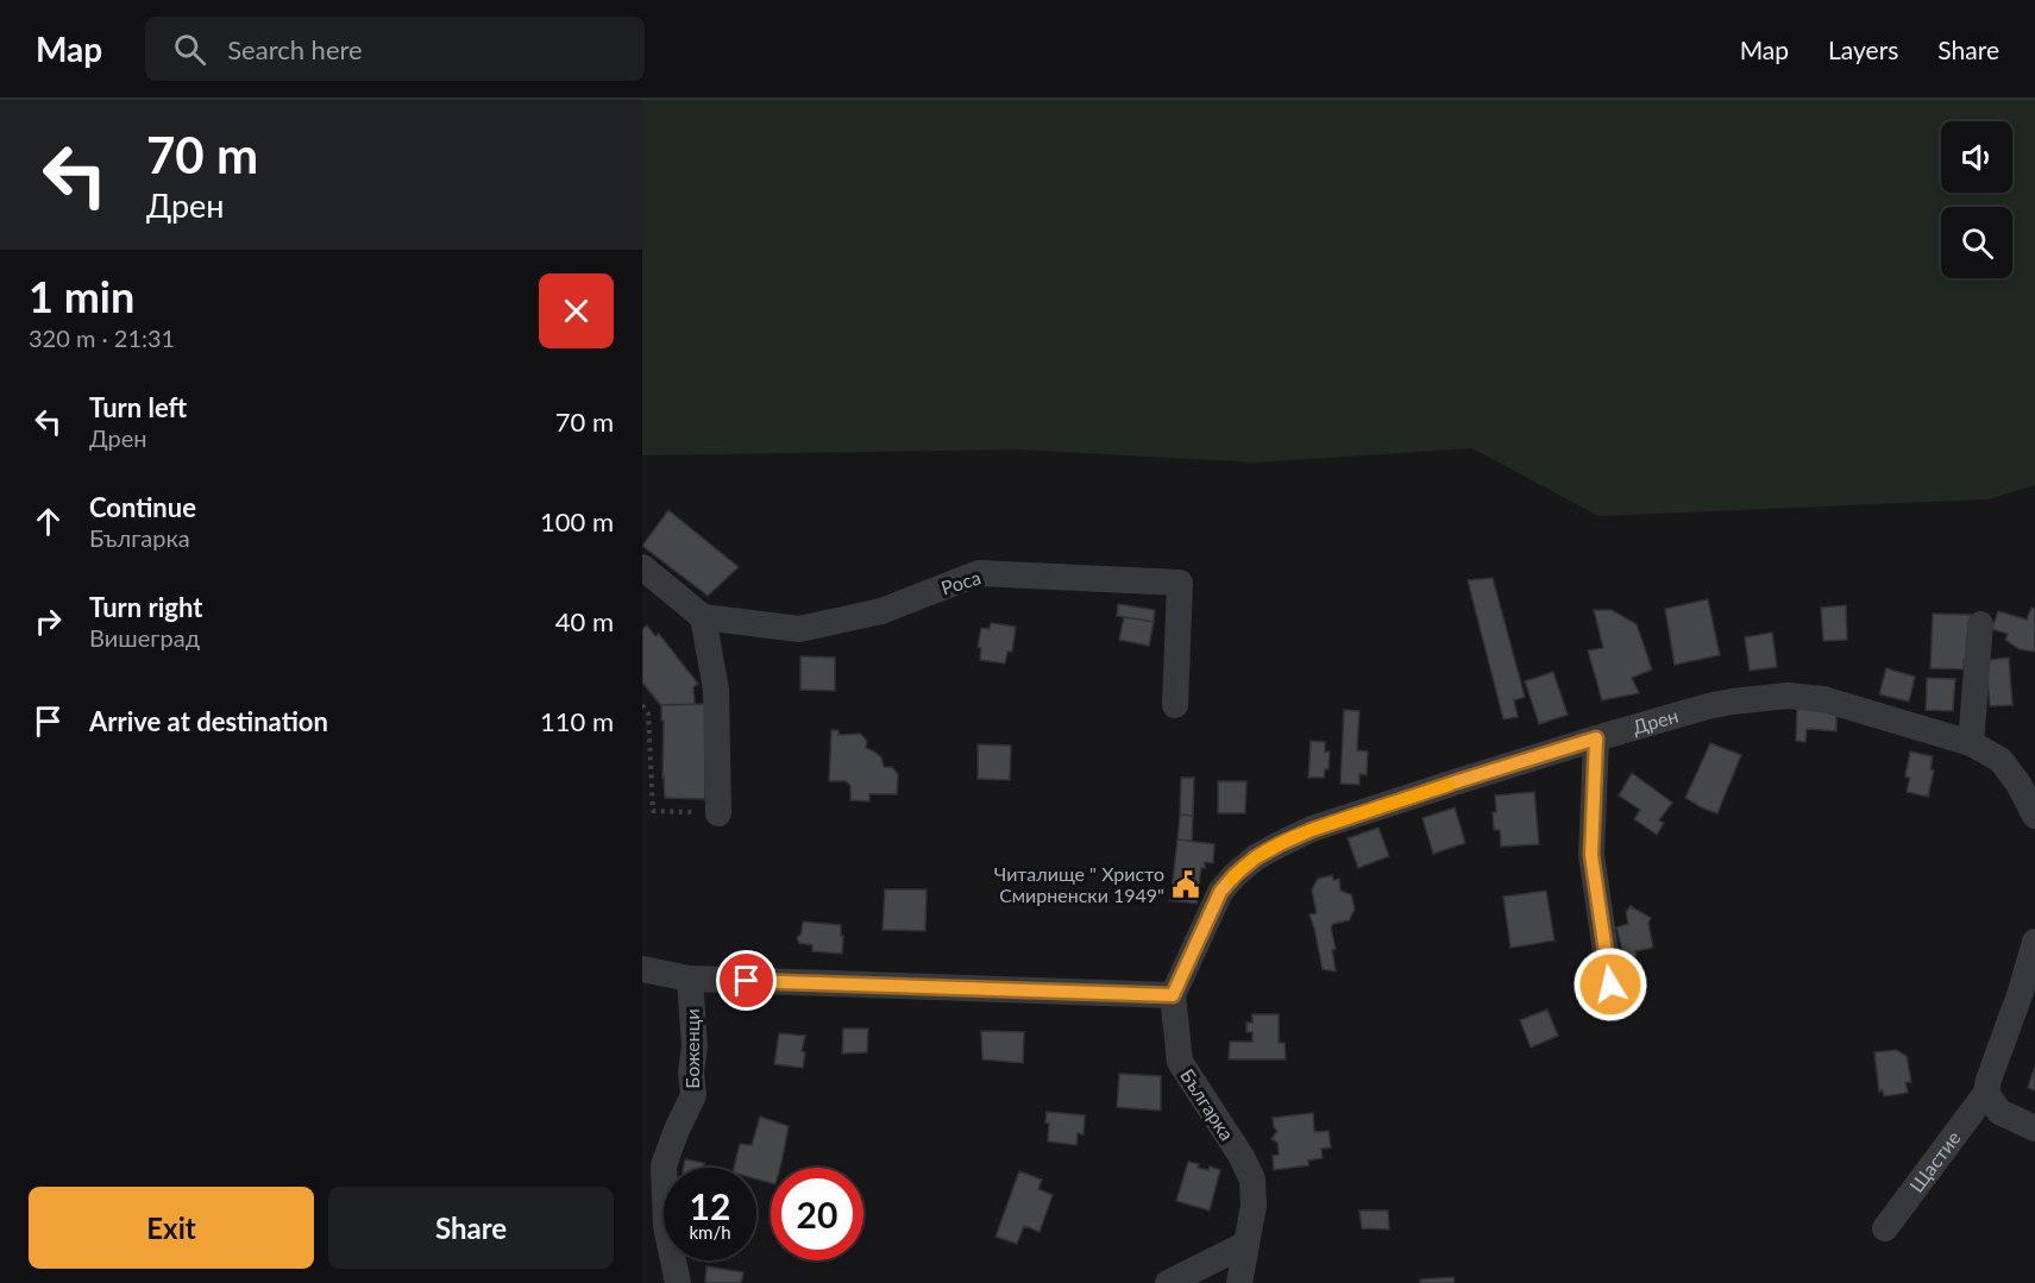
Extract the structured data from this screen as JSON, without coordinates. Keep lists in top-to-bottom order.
{
  "streets": {
    "street": [
      "Роса",
      "Дрен",
      "Боженци",
      "Българка",
      "Щастие"
    ]
  },
  "crossings": [
    ["Дрен", "Българка"]
  ],
  "places": {
    "public building": ["Читалище \" Христо Смирненски 1949\""]
  },
  "page": {
    "header": "Map",
    "search": "Search here",
    "nav": ["Map", "Layers", "Share"],
    "turn": ["70 m", "Дрен"],
    "heading": ["1 min", "320 m · 21:31"],
    "list": [
      {
        "name": "Turn left",
        "note": "Дрен",
        "value": "70 m"
      },
      {
        "name": "Continue",
        "note": "Българка",
        "value": "100 m"
      },
      {
        "name": "Turn right",
        "note": "Вишеград",
        "value": "40 m"
      },
      {
        "name": "Arrive at destination",
        "value": "110 m"
      }
    ],
    "speed": "12 km/h",
    "limit": "20",
    "buttons": ["Exit", "Share"]
  }
}
